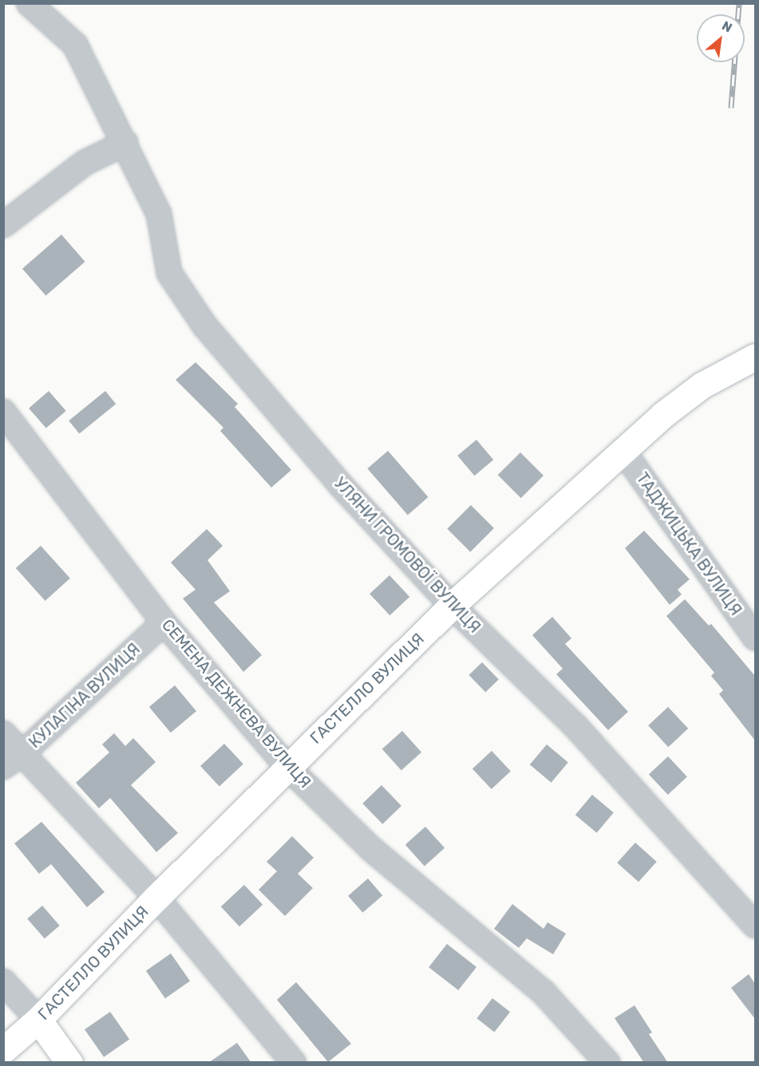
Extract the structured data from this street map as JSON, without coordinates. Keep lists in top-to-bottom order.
{
  "streets": {
    "street": [
      "ТАДЖИЦЬКА ВУЛИЦЯ",
      "УЛЯНИ ГРОМОВОЇ ВУЛИЦЯ",
      "ГАСТЕЛЛО ВУЛИЦЯ",
      "КУЛАГІНА ВУЛИЦЯ",
      "СЕМЕНА ДЕЖНЄВА ВУЛИЦЯ"
    ]
  },
  "crossings": [
    ["ТАДЖИЦЬКА ВУЛИЦЯ", "ГАСТЕЛЛО ВУЛИЦЯ"],
    ["УЛЯНИ ГРОМОВОЇ ВУЛИЦЯ", "ГАСТЕЛЛО ВУЛИЦЯ"],
    ["ГАСТЕЛЛО ВУЛИЦЯ", "СЕМЕНА ДЕЖНЄВА ВУЛИЦЯ"],
    ["КУЛАГІНА ВУЛИЦЯ", "СЕМЕНА ДЕЖНЄВА ВУЛИЦЯ"]
  ],
  "north": "top right"
}
